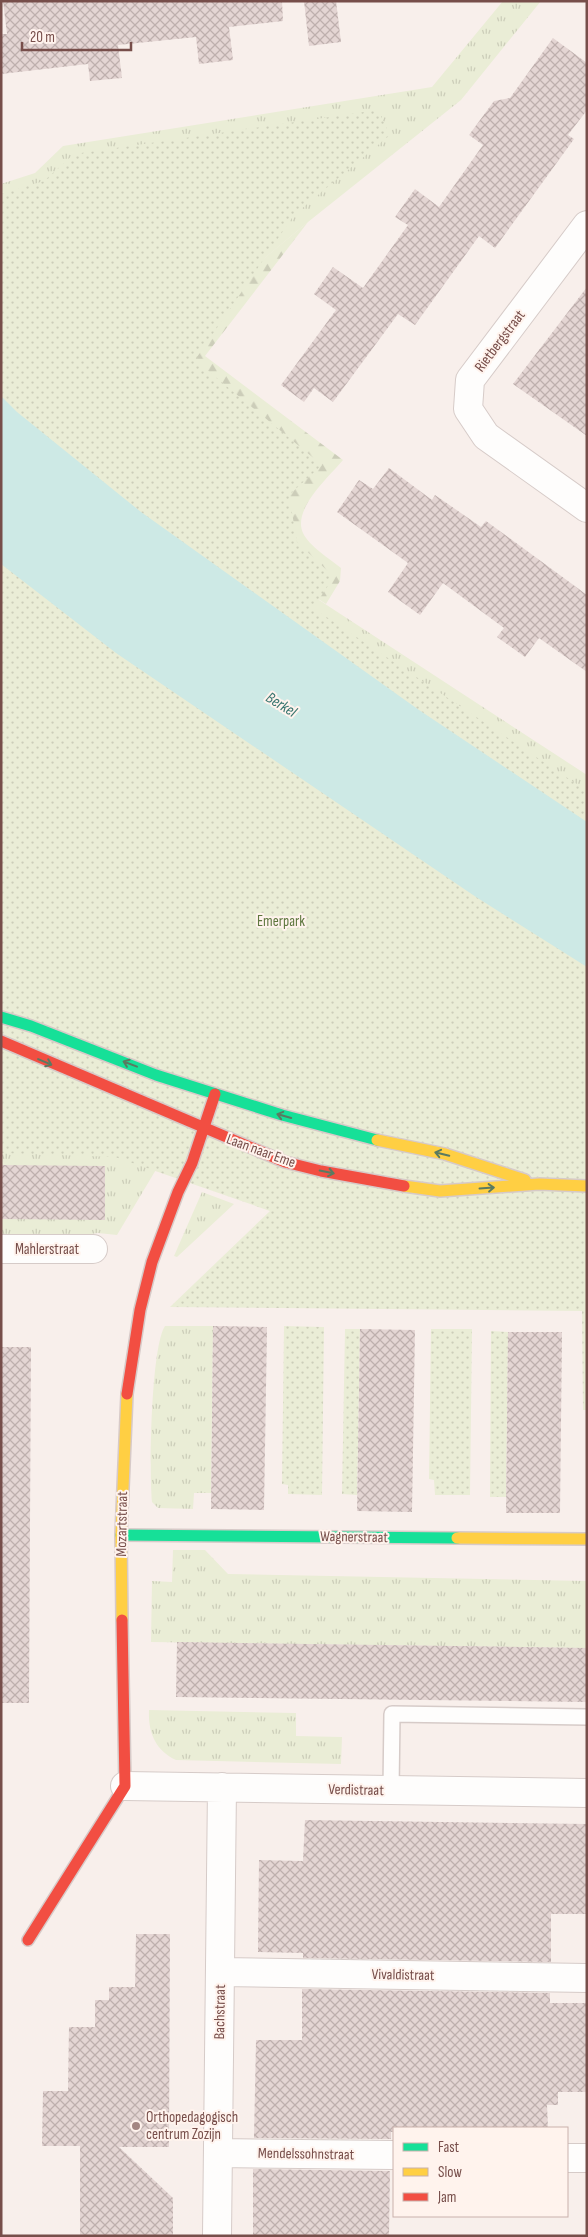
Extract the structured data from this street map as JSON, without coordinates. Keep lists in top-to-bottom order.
{
  "streets": {
    "street": [
      "Rietbergstraat",
      "Laan naar Eme",
      "Mahlerstraat",
      "Mozartstraat",
      "Wagnerstraat",
      "Verdistraat",
      "Vivaldistraat",
      "Bachstraat",
      "Mendelssohnstraat"
    ]
  },
  "crossings": [
    ["Laan naar Eme", "Mozartstraat"],
    ["Mozartstraat", "Wagnerstraat"],
    ["Mozartstraat", "Verdistraat"],
    ["Verdistraat", "Bachstraat"],
    ["Vivaldistraat", "Bachstraat"],
    ["Bachstraat", "Mendelssohnstraat"]
  ],
  "water": ["Berkel"],
  "parks": ["Emerpark"],
  "places": ["Orthopedagogisch centrum Zozijn"],
  "legend": ["Fast", "Slow", "Jam"],
  "scale_bar": "20 m"
}
